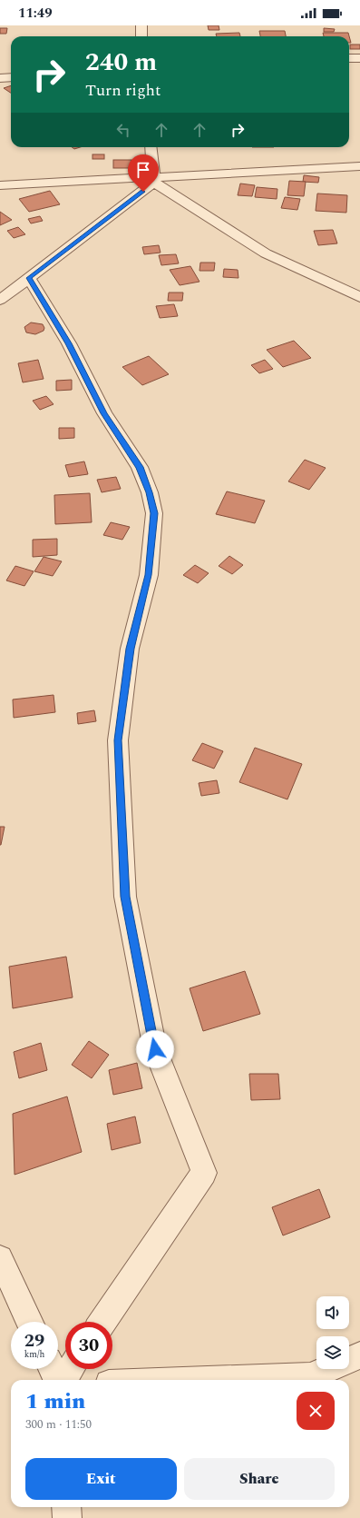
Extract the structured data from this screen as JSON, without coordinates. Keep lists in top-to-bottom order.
{
  "page": {
    "status": "11:49",
    "turn": ["240 m", "Turn right"],
    "speed": "29 km/h",
    "limit": "30",
    "heading": ["1 min", "300 m · 11:50"],
    "buttons": ["Exit", "Share"]
  }
}
